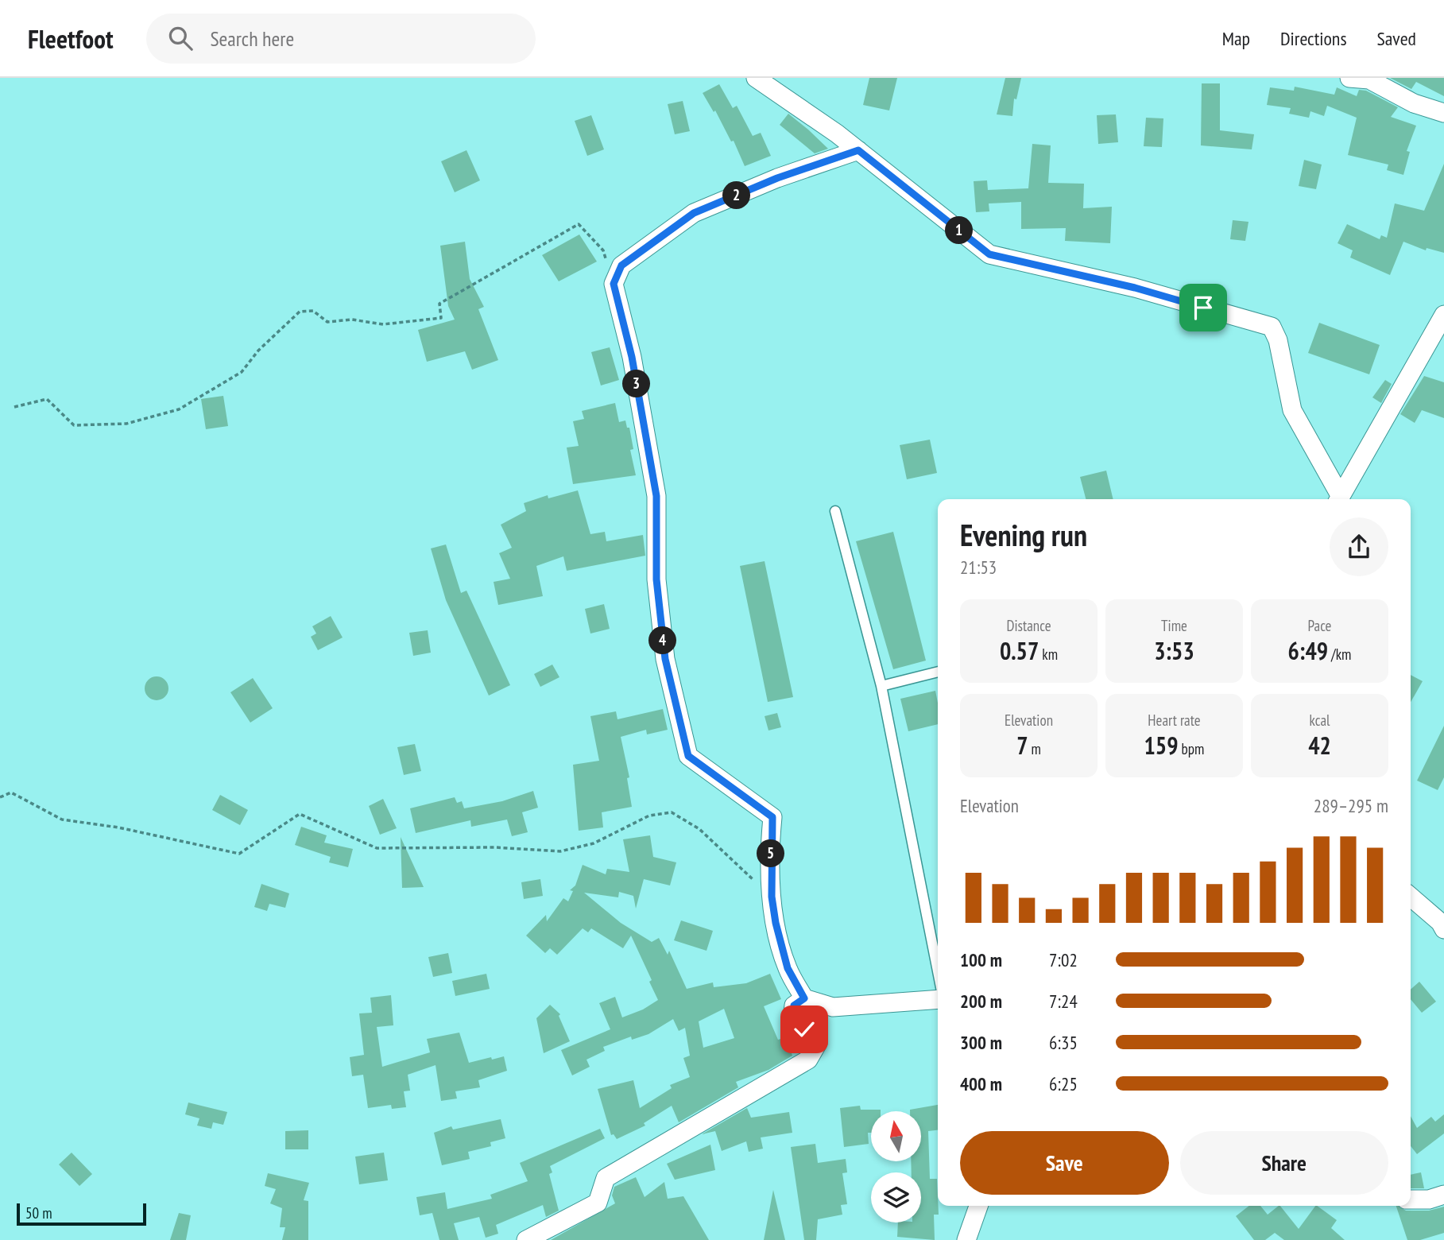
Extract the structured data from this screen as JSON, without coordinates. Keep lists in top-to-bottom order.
{
  "scale_bar": "50 m",
  "north": "top",
  "page": {
    "header": "Fleetfoot",
    "search": "Search here",
    "nav": ["Map", "Directions", "Saved"],
    "pins": [
      "2",
      "1",
      "3",
      "4",
      "5"
    ],
    "heading": ["Evening run", "21:53"],
    "stats": [
      ["Distance", "0.57 km"],
      ["Time", "3:53"],
      ["Pace", "6:49 /km"],
      ["Elevation", "7 m"],
      ["Heart rate", "159 bpm"],
      ["kcal", "42"]
    ],
    "chart": ["Elevation", "289–295 m"],
    "list": [
      {
        "name": "100 m",
        "note": "7:02"
      },
      {
        "name": "200 m",
        "note": "7:24"
      },
      {
        "name": "300 m",
        "note": "6:35"
      },
      {
        "name": "400 m",
        "note": "6:25"
      }
    ],
    "buttons": ["Save", "Share"],
    "scale": "50 m"
  }
}
